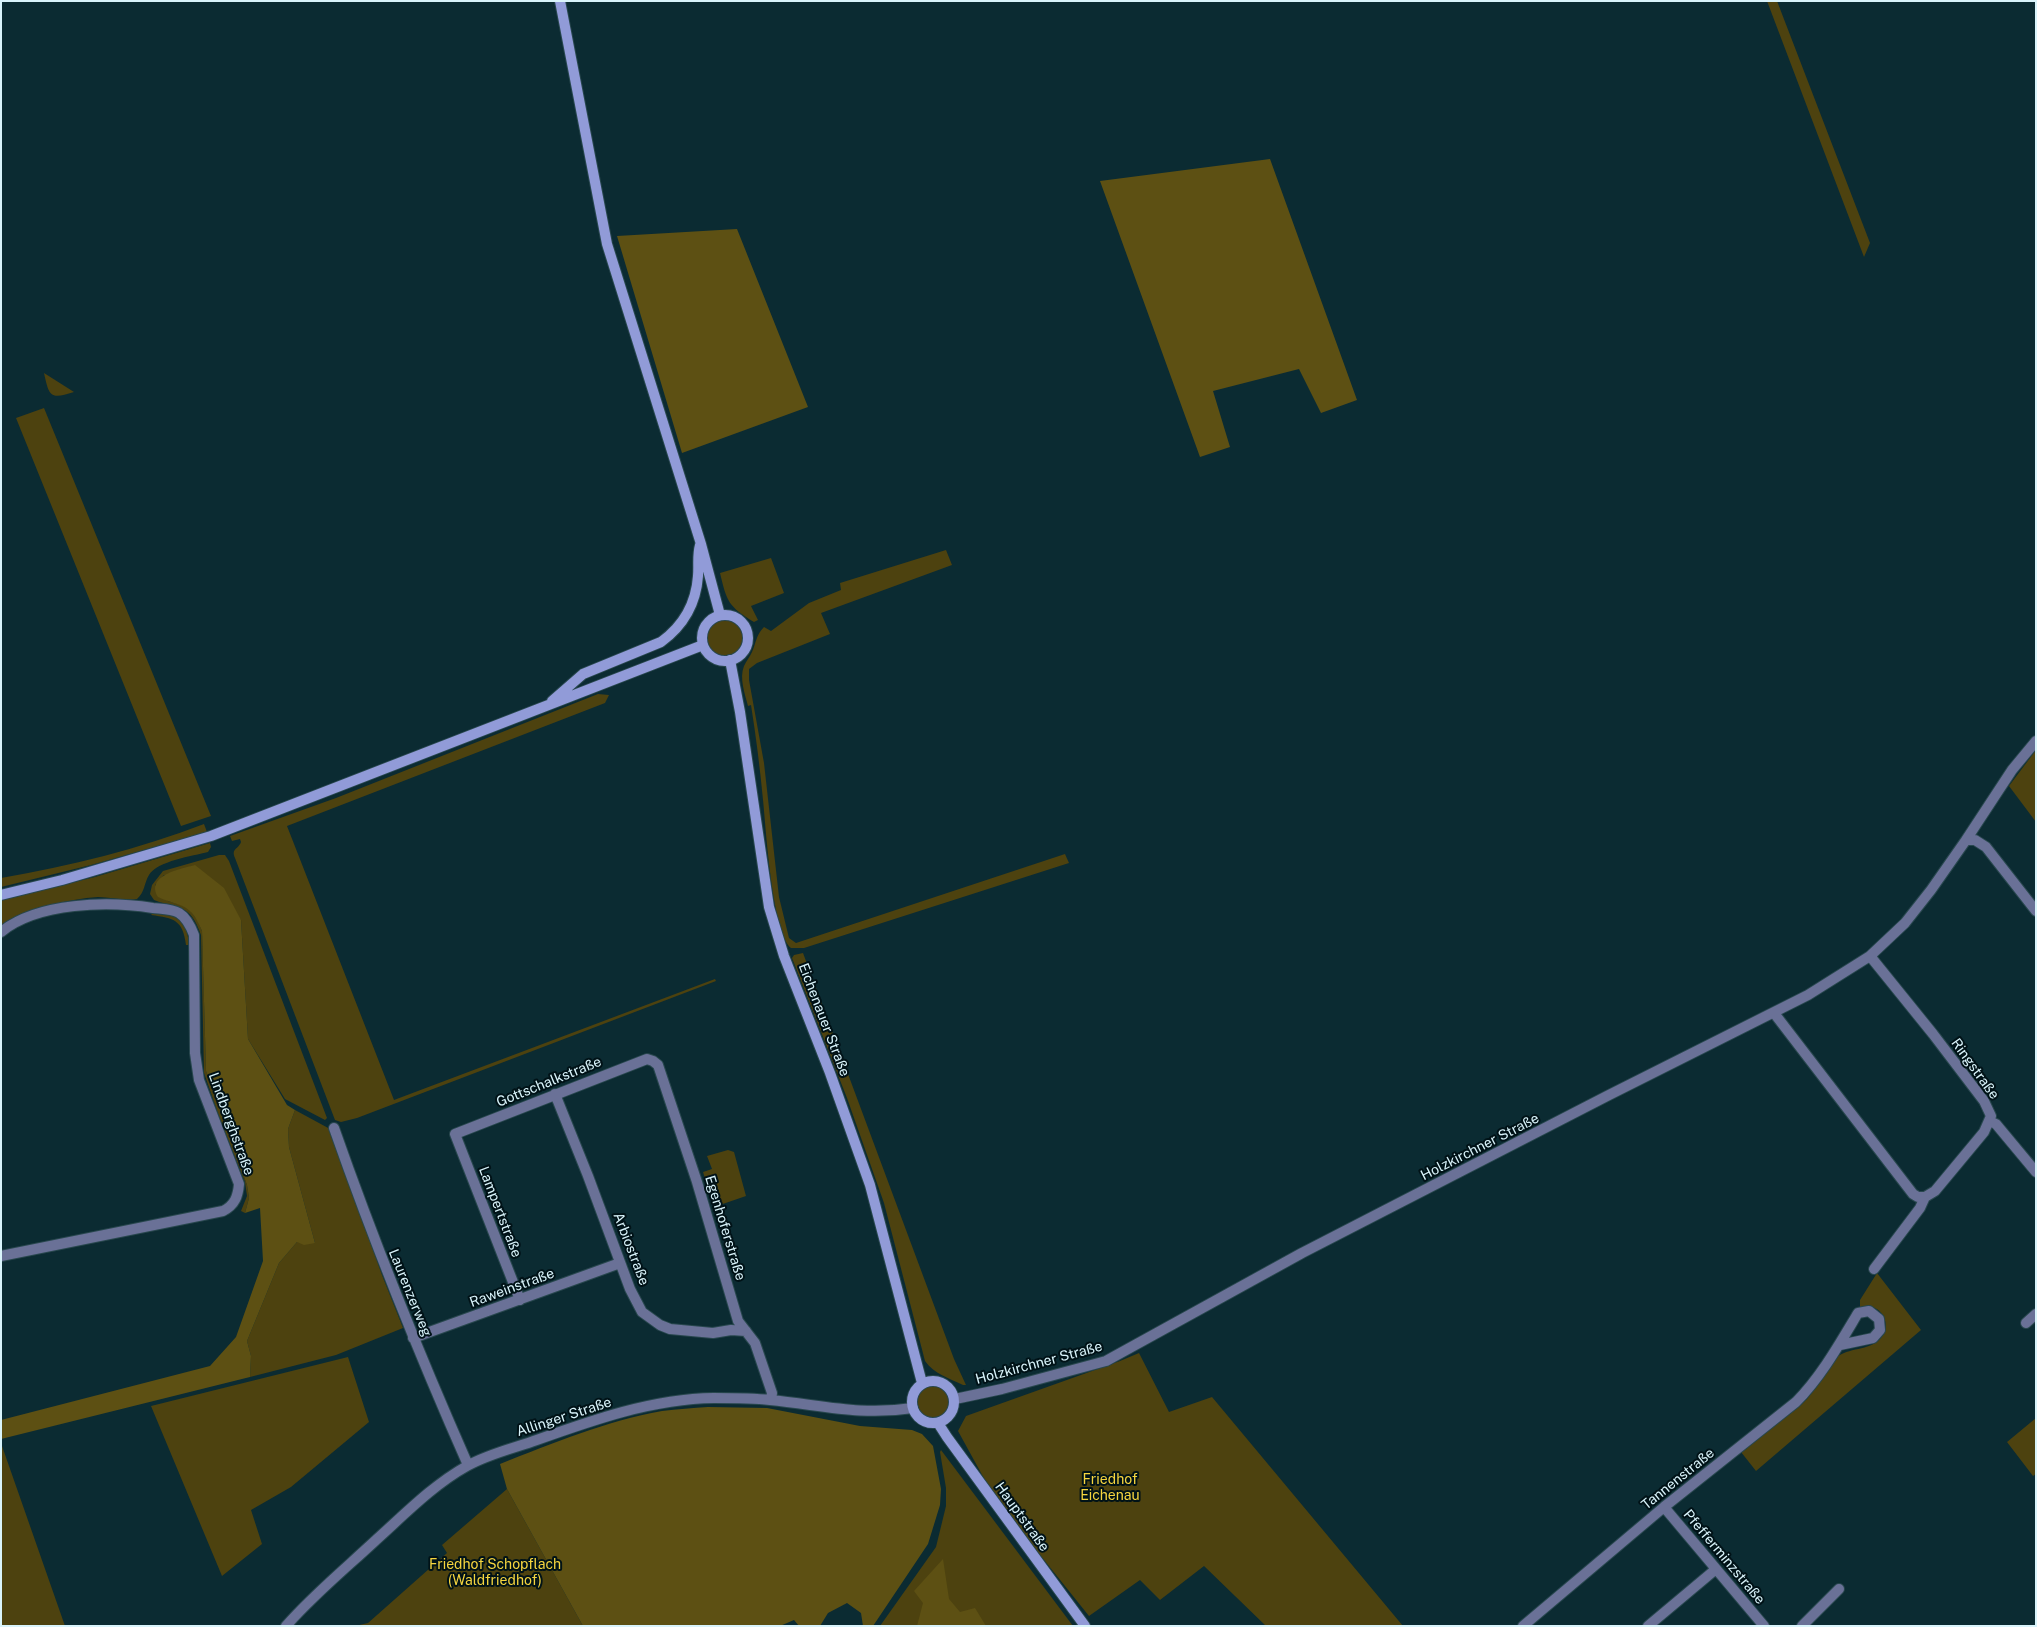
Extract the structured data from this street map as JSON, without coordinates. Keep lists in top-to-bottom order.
{
  "streets": {
    "main road": ["Eichenauer Straße", "Hauptstraße"],
    "street": [
      "Ringstraße",
      "Gottschalkstraße",
      "Lindberghstraße",
      "Holzkirchner Straße",
      "Lampertstraße",
      "Egenhoferstraße",
      "Arbiostraße",
      "Raweinstraße",
      "Laurenzerweg",
      "Allinger Straße",
      "Tannenstraße",
      "Pfefferminzstraße"
    ]
  },
  "crossings": [
    ["Eichenauer Straße", "Holzkirchner Straße"],
    ["Eichenauer Straße", "Allinger Straße"],
    ["Eichenauer Straße", "Hauptstraße"],
    ["Ringstraße", "Holzkirchner Straße"],
    ["Gottschalkstraße", "Lampertstraße"],
    ["Gottschalkstraße", "Egenhoferstraße"],
    ["Gottschalkstraße", "Arbiostraße"],
    ["Holzkirchner Straße", "Allinger Straße"],
    ["Holzkirchner Straße", "Hauptstraße"],
    ["Lampertstraße", "Raweinstraße"],
    ["Egenhoferstraße", "Arbiostraße"],
    ["Egenhoferstraße", "Allinger Straße"],
    ["Arbiostraße", "Raweinstraße"],
    ["Raweinstraße", "Laurenzerweg"],
    ["Laurenzerweg", "Allinger Straße"],
    ["Allinger Straße", "Hauptstraße"],
    ["Tannenstraße", "Pfefferminzstraße"]
  ],
  "parks": ["Friedhof Eichenau", "Friedhof Schopflach (Waldfriedhof)"]
}
